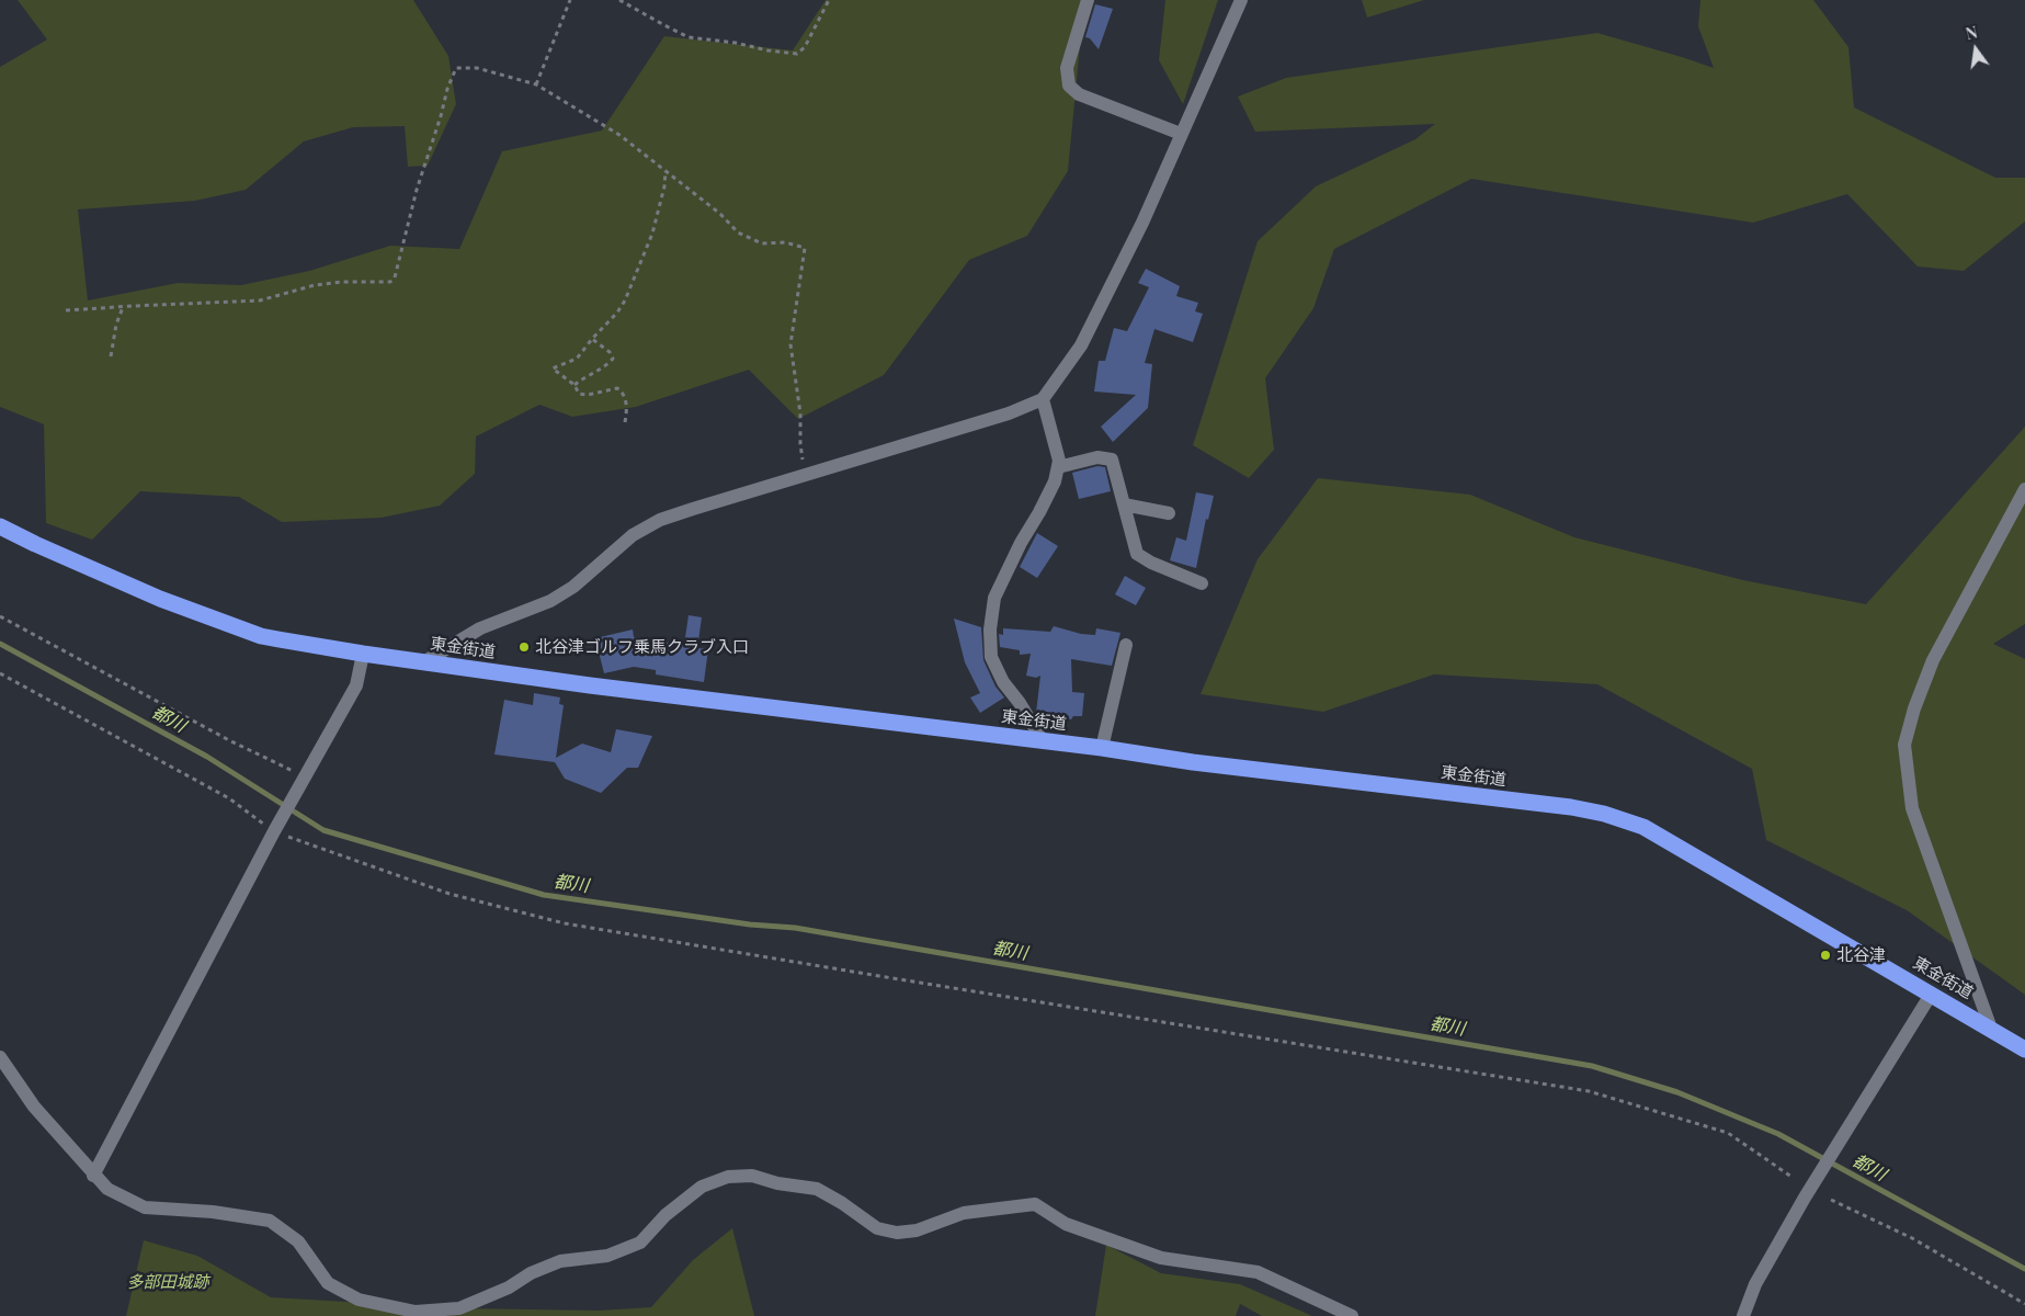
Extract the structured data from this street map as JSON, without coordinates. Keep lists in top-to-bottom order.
{
  "streets": {
    "highway": ["東金街道"]
  },
  "water": ["都川"],
  "parks": ["多部田城跡"],
  "places": ["北谷津ゴルフ乗馬クラブ入口", "北谷津"],
  "north": "top"
}
